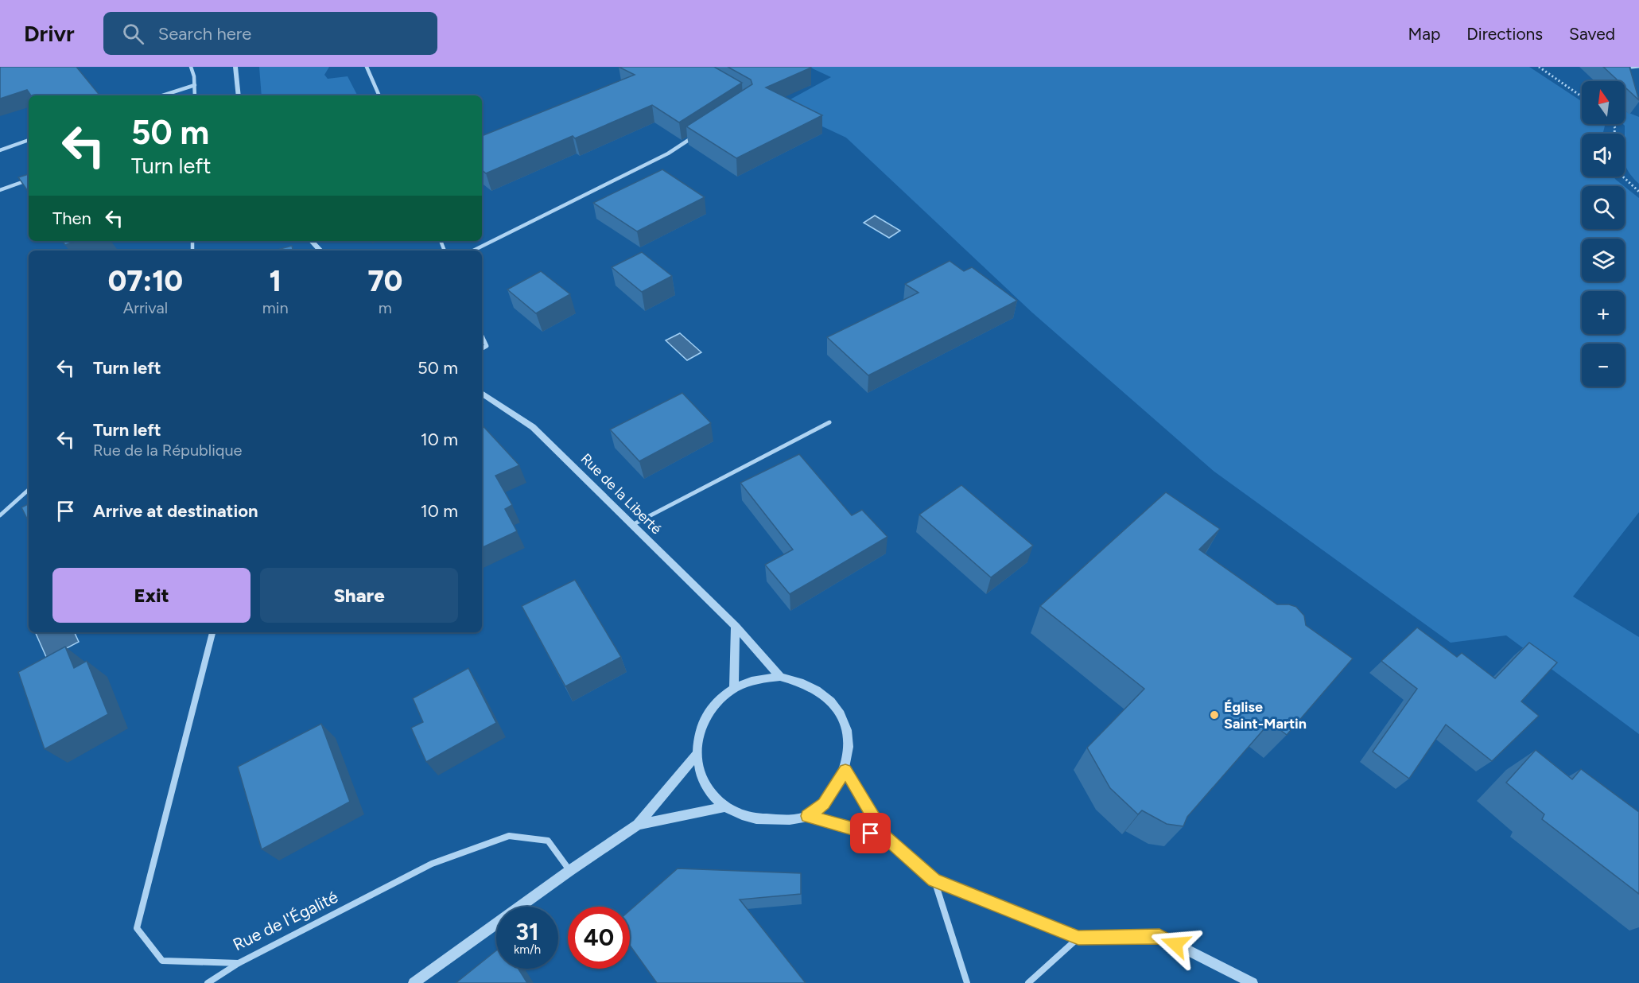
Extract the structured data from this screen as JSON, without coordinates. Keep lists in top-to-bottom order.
{
  "streets": {
    "street": ["Rue de la Liberté", "Rue de l'Égalité"]
  },
  "places": ["Église Saint-Martin"],
  "north": "top",
  "page": {
    "header": "Drivr",
    "search": "Search here",
    "nav": ["Map", "Directions", "Saved"],
    "map_buttons": ["+", "−"],
    "turn": ["50 m", "Turn left"],
    "then": "Then",
    "eta": [
      "07:10",
      "Arrival",
      "1",
      "min",
      "70",
      "m"
    ],
    "list": [
      {
        "name": "Turn left",
        "value": "50 m"
      },
      {
        "name": "Turn left",
        "note": "Rue de la République",
        "value": "10 m"
      },
      {
        "name": "Arrive at destination",
        "value": "10 m"
      }
    ],
    "buttons": ["Exit", "Share"],
    "speed": "31 km/h",
    "limit": "40"
  }
}
